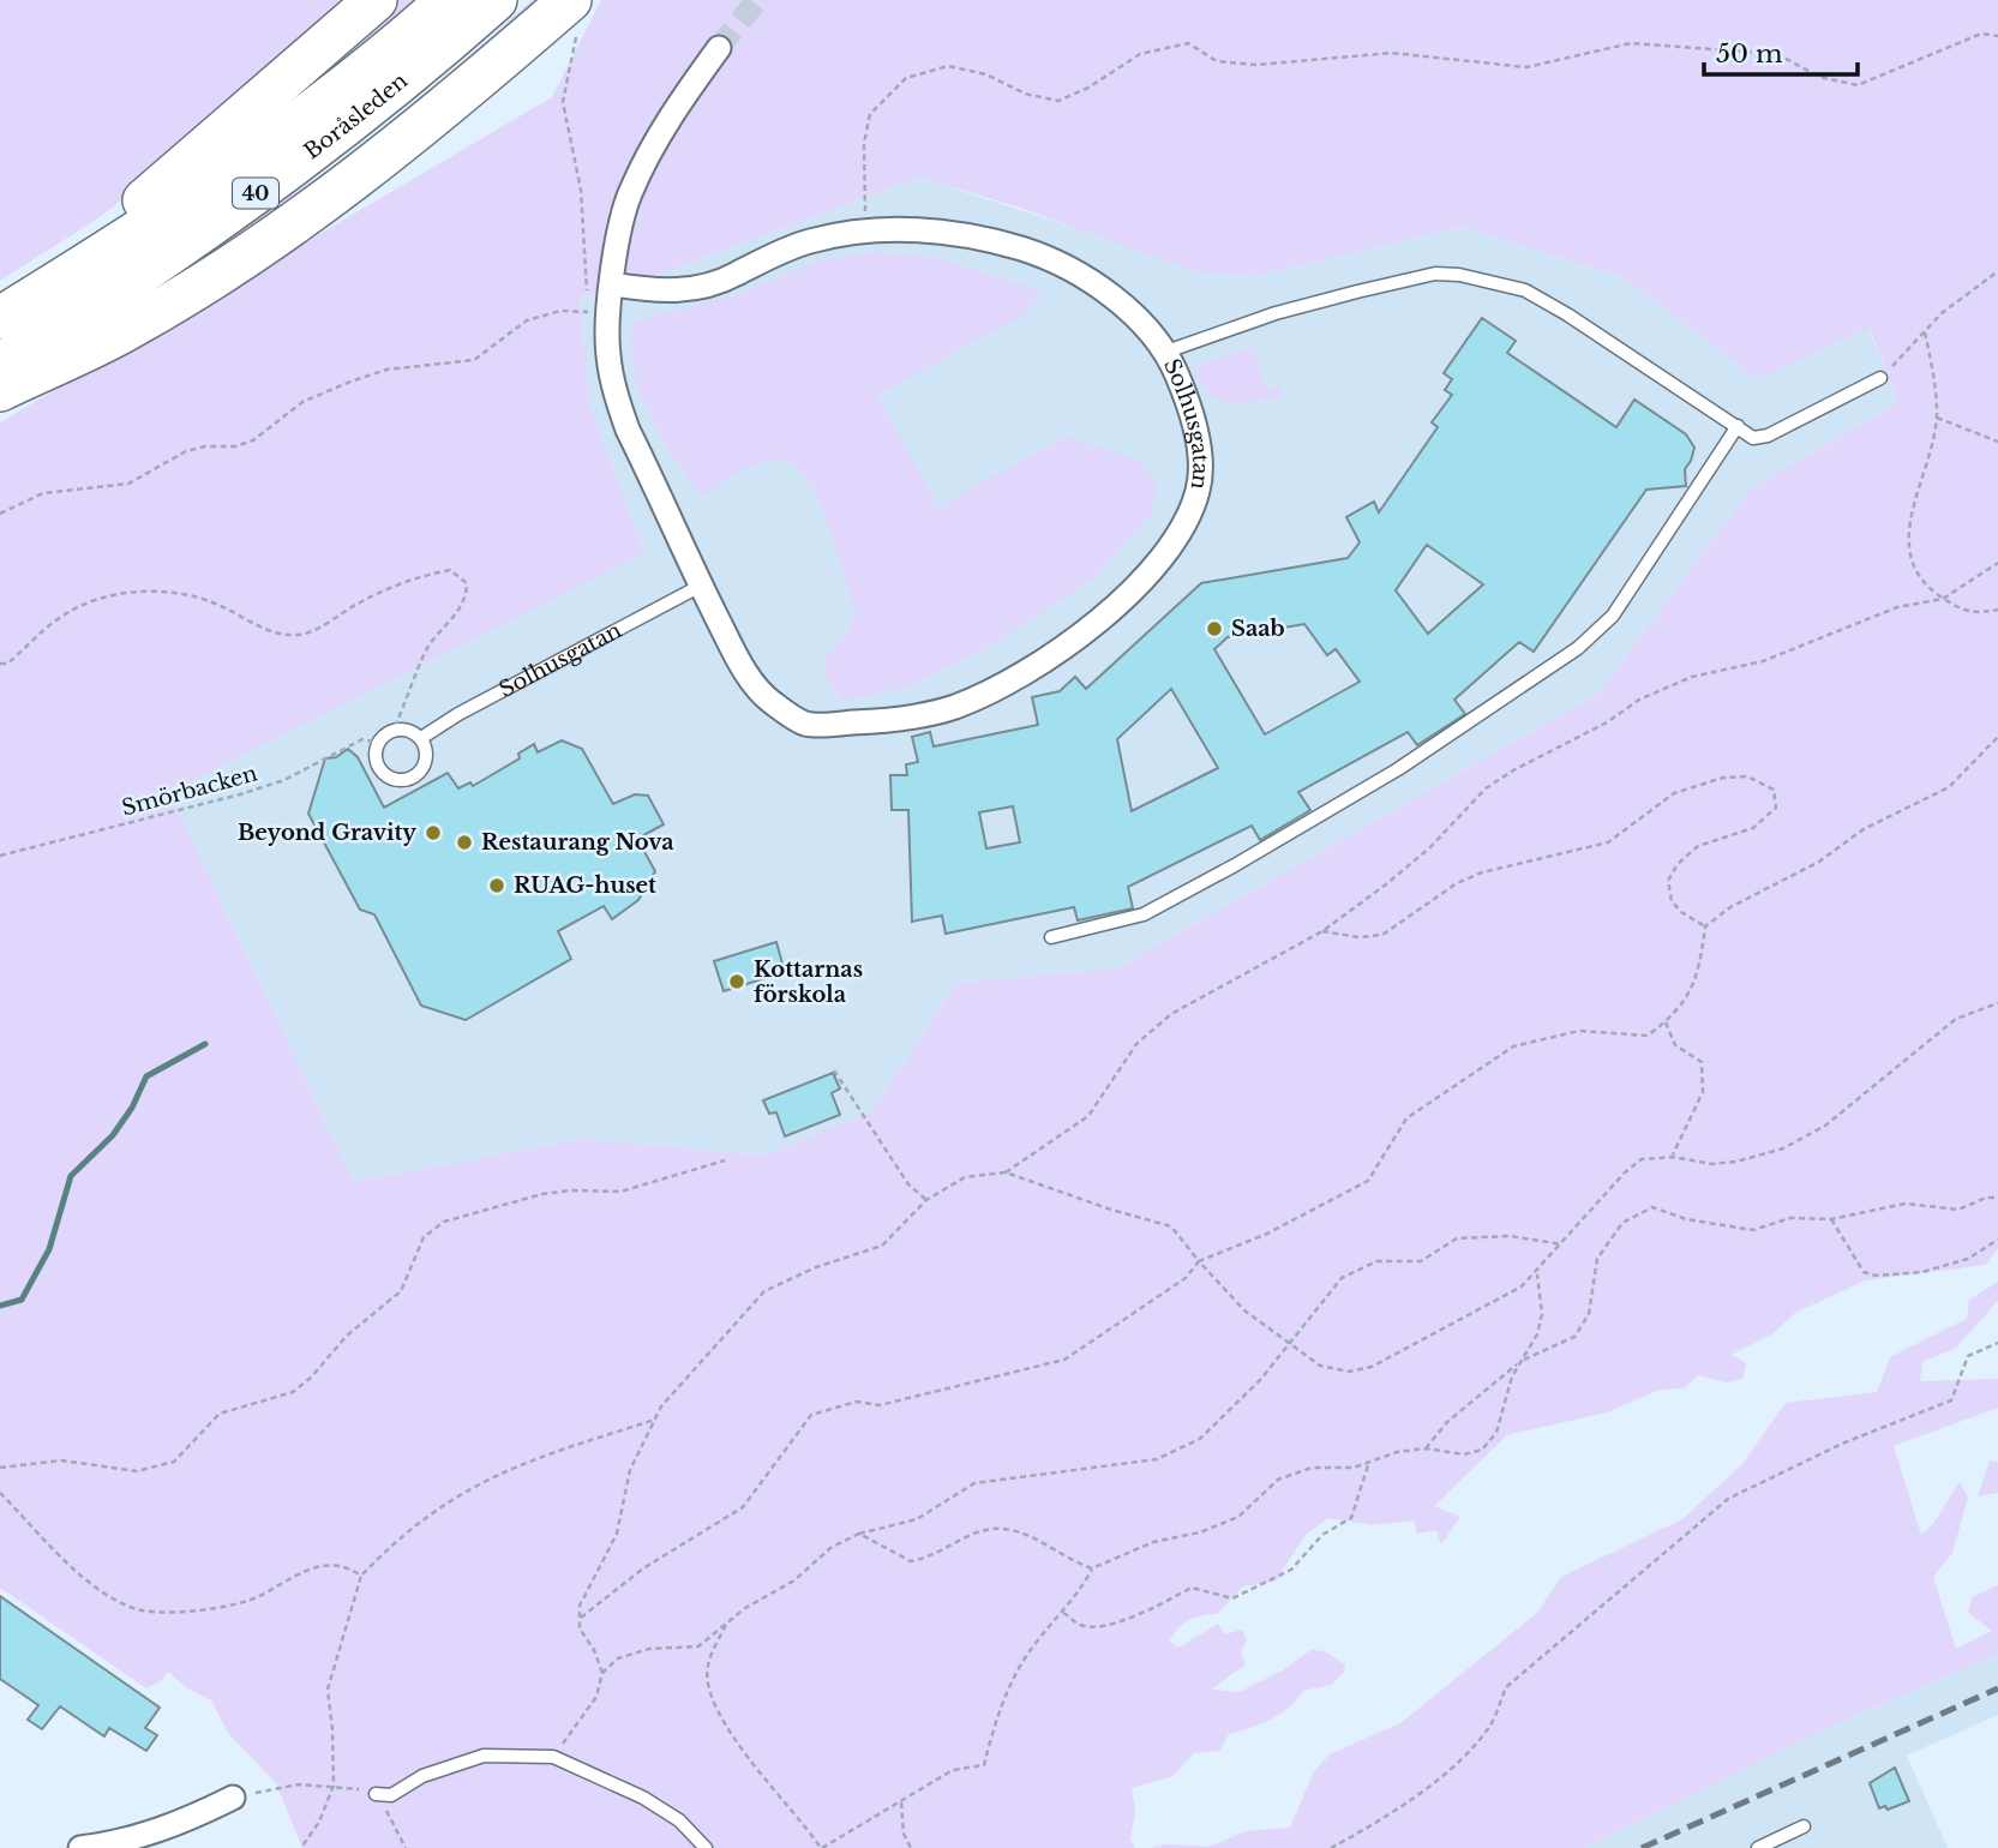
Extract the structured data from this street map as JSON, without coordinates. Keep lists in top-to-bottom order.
{
  "streets": {
    "highway": ["Boråsleden", "40"],
    "street": ["Solhusgatan"],
    "path": ["Smörbacken"]
  },
  "crossings": [
    ["Solhusgatan", "Smörbacken"]
  ],
  "places": [
    "Saab",
    "Beyond Gravity",
    "Restaurang Nova",
    "RUAG-huset",
    "Kottarnas förskola"
  ],
  "scale_bar": "50 m"
}
